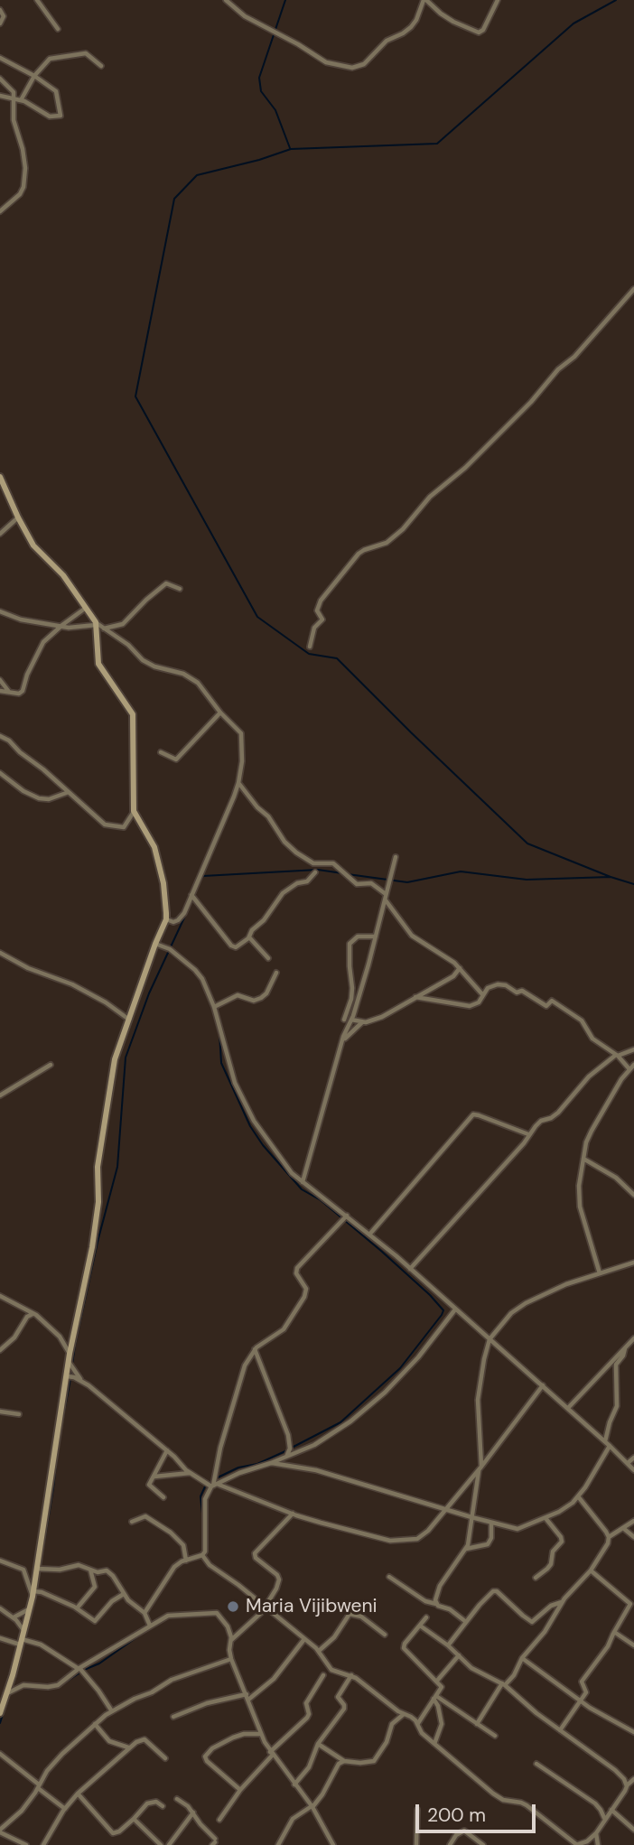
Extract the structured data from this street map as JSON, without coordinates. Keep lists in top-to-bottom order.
{
  "places": ["Maria Vijibweni"],
  "scale_bar": "200 m"
}
